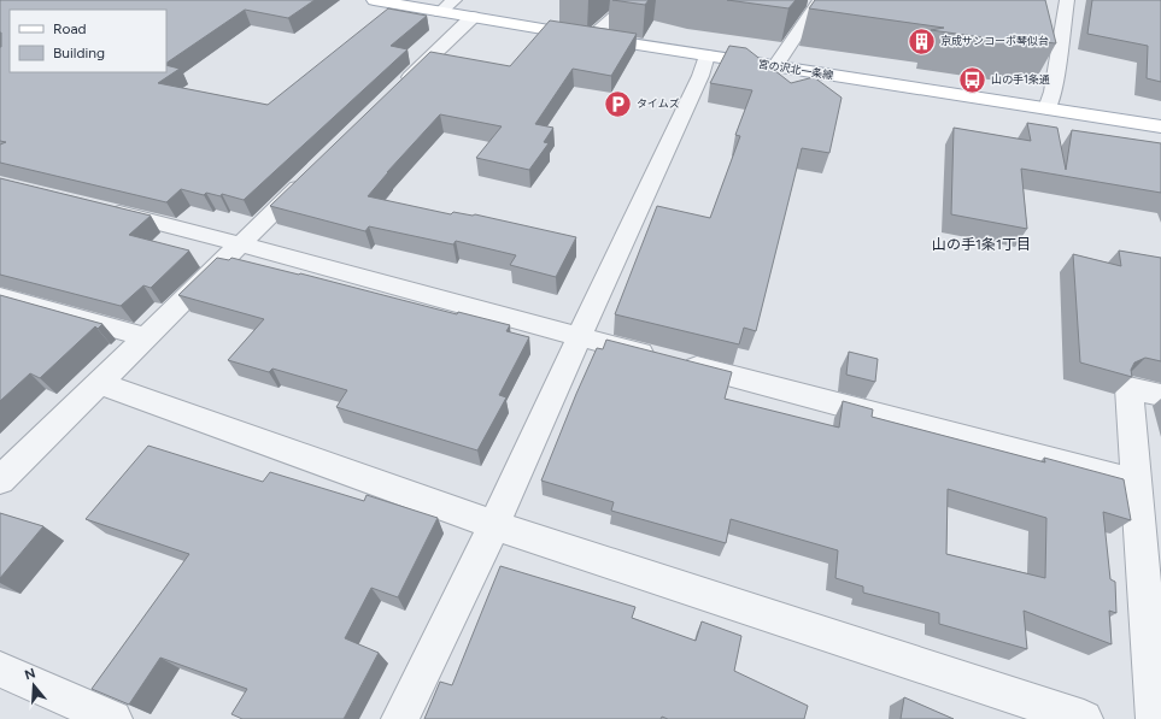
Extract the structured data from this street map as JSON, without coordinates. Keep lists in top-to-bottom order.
{
  "streets": {
    "main road": ["宮の沢北一条線"]
  },
  "districts": ["山の手1条1丁目"],
  "places": {
    "building": ["京成サンコーポ琴似台"],
    "bus stop": ["山の手1条通"],
    "parking": ["タイムズ"]
  },
  "legend": ["Road", "Building"],
  "north": "top"
}
